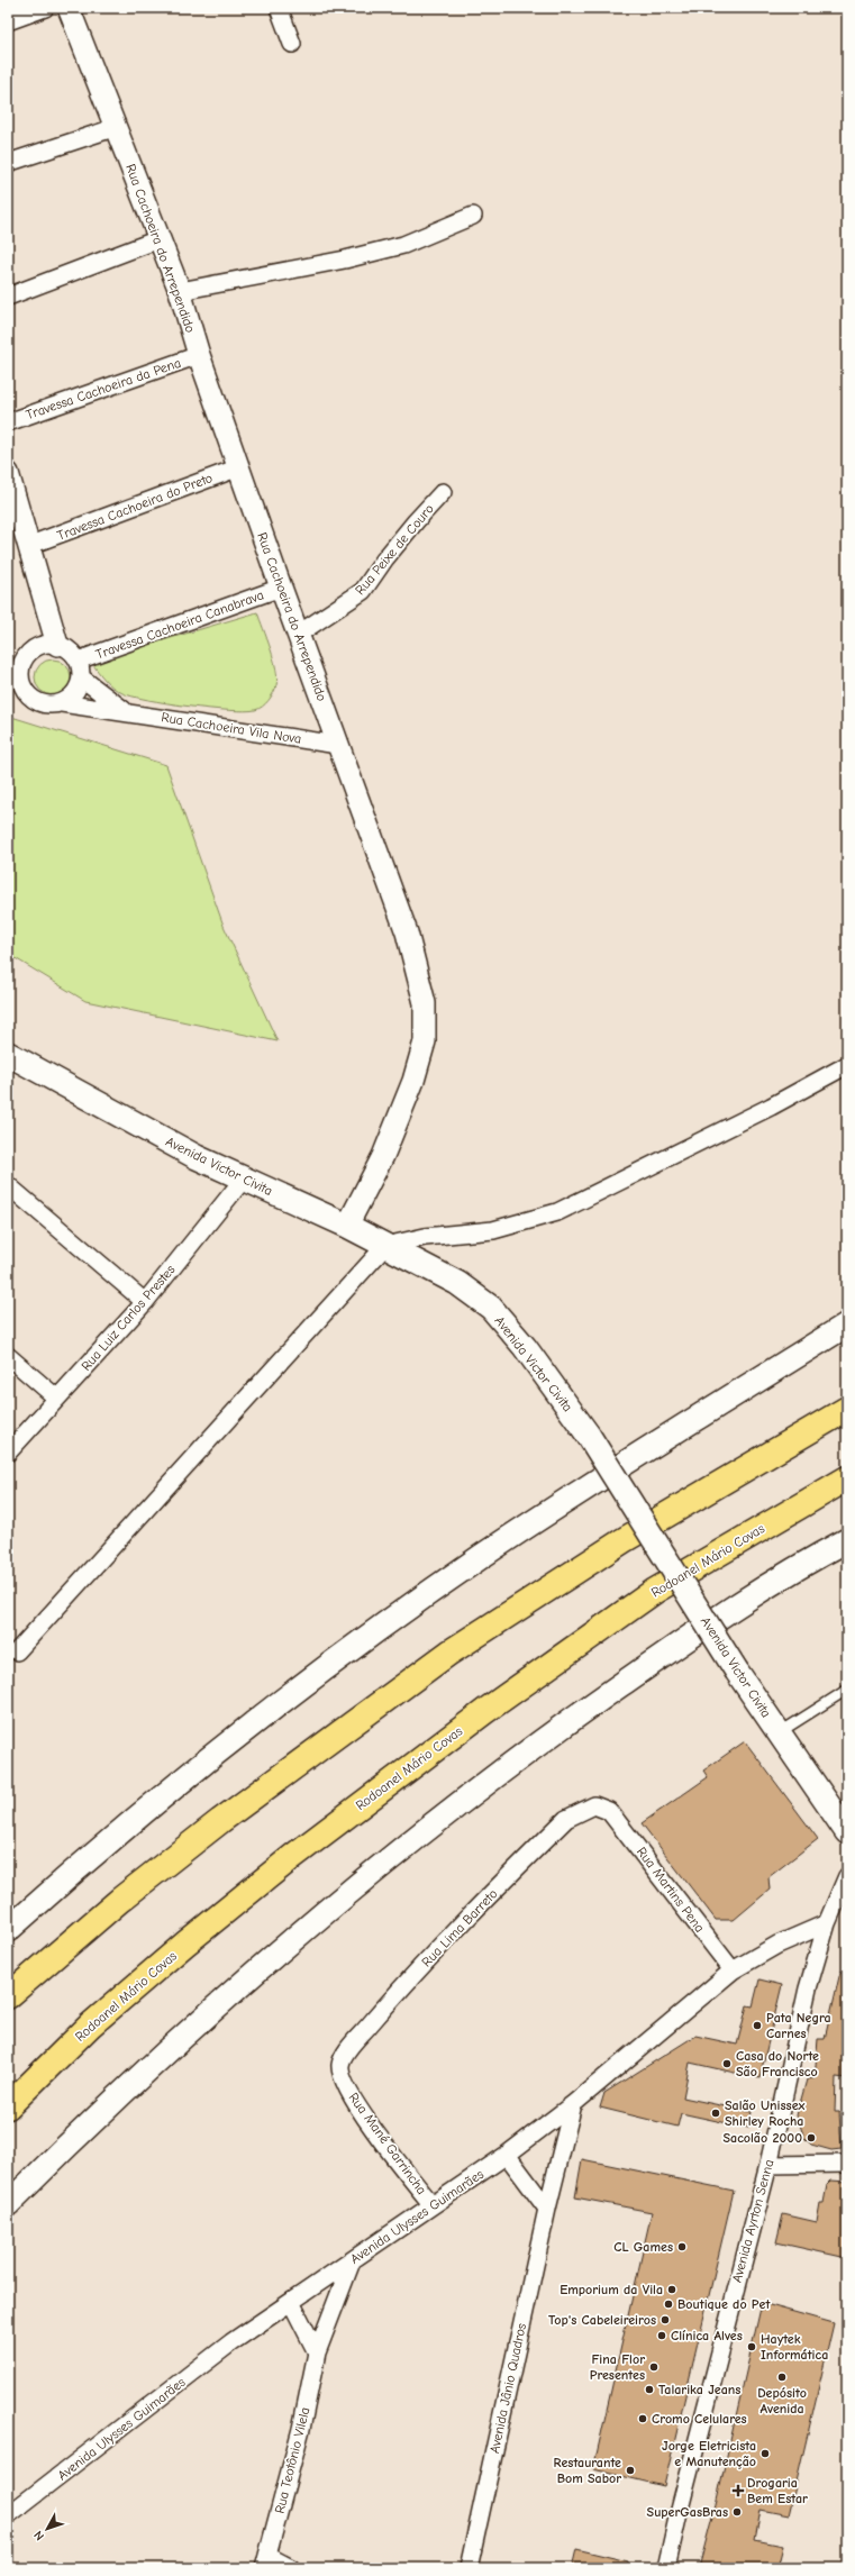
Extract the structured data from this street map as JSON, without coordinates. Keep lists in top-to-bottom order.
{
  "streets": {
    "highway": ["Rodoanel Mário Covas"],
    "main road": ["Avenida Victor Civita"],
    "street": [
      "Rua Cachoeira do Arrependido",
      "Travessa Cachoeira da Pena",
      "Travessa Cachoeira do Preto",
      "Rua Peixe de Couro",
      "Travessa Cachoeira Canabrava",
      "Rua Cachoeira Vila Nova",
      "Rua Luiz Carlos Prestes",
      "Rua Martins Pena",
      "Rua Lima Barreto",
      "Rua Mané Garrincha",
      "Avenida Ulysses Guimarães",
      "Avenida Ayrton Senna",
      "Avenida Jânio Quadros",
      "Rua Teotônio Vilela"
    ]
  },
  "crossings": [
    ["Rua Cachoeira do Arrependido", "Travessa Cachoeira da Pena"],
    ["Rua Cachoeira do Arrependido", "Travessa Cachoeira do Preto"],
    ["Rua Cachoeira do Arrependido", "Rua Peixe de Couro"],
    ["Rua Cachoeira do Arrependido", "Travessa Cachoeira Canabrava"],
    ["Rua Cachoeira do Arrependido", "Rua Cachoeira Vila Nova"],
    ["Rua Cachoeira do Arrependido", "Avenida Victor Civita"],
    ["Travessa Cachoeira Canabrava", "Rua Cachoeira Vila Nova"],
    ["Avenida Victor Civita", "Rua Luiz Carlos Prestes"],
    ["Rua Martins Pena", "Rua Lima Barreto"],
    ["Rua Martins Pena", "Avenida Ulysses Guimarães"],
    ["Rua Lima Barreto", "Rua Mané Garrincha"],
    ["Rua Mané Garrincha", "Avenida Ulysses Guimarães"],
    ["Avenida Ulysses Guimarães", "Avenida Ayrton Senna"],
    ["Avenida Ulysses Guimarães", "Avenida Jânio Quadros"],
    ["Avenida Ulysses Guimarães", "Rua Teotônio Vilela"]
  ],
  "places": {
    "other": [
      "Pata Negra Carnes",
      "Casa do Norte São Francisco",
      "Salão Unissex Shirley Rocha",
      "Sacolão 2000",
      "CL Games",
      "Emporium da Vila",
      "Boutique do Pet",
      "Top's Cabeleireiros",
      "Clínica Alves",
      "Haytek Informática",
      "Fina Flor Presentes",
      "Depósito Avenida",
      "Talarika Jeans",
      "Cromo Celulares",
      "Jorge Eletricista e Manutenção",
      "Restaurante Bom Sabor",
      "SuperGasBras"
    ],
    "health": ["Drogaria Bem Estar"]
  },
  "north": "bottom left"
}
